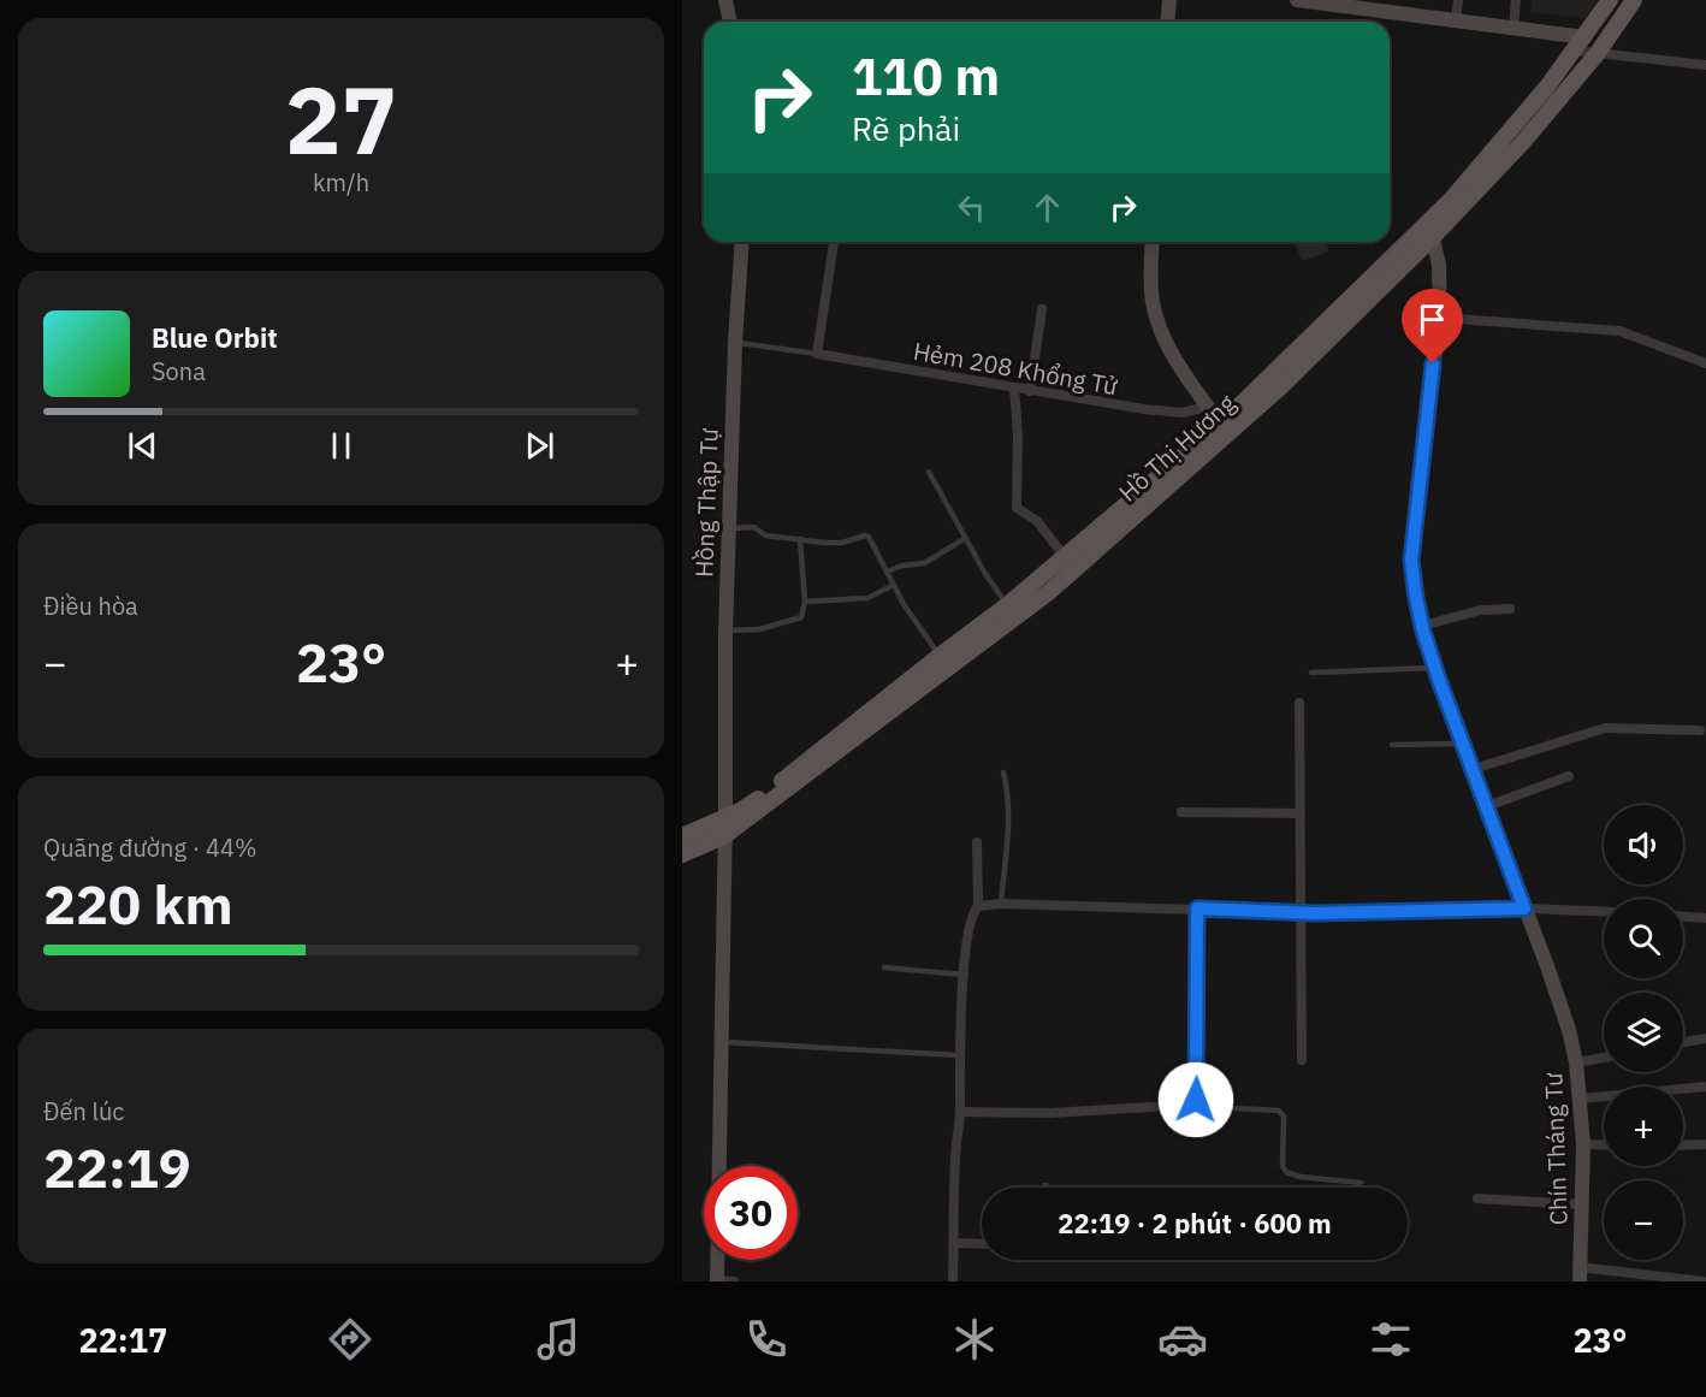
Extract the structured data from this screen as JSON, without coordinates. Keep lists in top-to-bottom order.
{
  "streets": {
    "main road": ["Hồ Thị Hương"],
    "street": ["Hẻm 208 Khổng Tử", "Hồng Thập Tự", "Chín Tháng Tư"]
  },
  "crossings": [
    ["Hẻm 208 Khổng Tử", "Hồng Thập Tự"],
    ["Hồ Thị Hương", "Hồng Thập Tự"],
    ["Hồ Thị Hương", "Chín Tháng Tư"]
  ],
  "page": {
    "tile": [
      ["27", "km/h"],
      "Điều hòa",
      ["Quãng đường · 44%", "220 km"],
      ["Đến lúc", "22:19"]
    ],
    "turn": ["110 m", "Rẽ phải"],
    "song": ["Blue Orbit", "Sona"],
    "heat": ["−", "23°", "+"],
    "map_buttons": ["+", "−"],
    "limit": "30",
    "trip": "22:19 · 2 phút · 600 m",
    "tabs": ["22:17", "23°"]
  }
}
